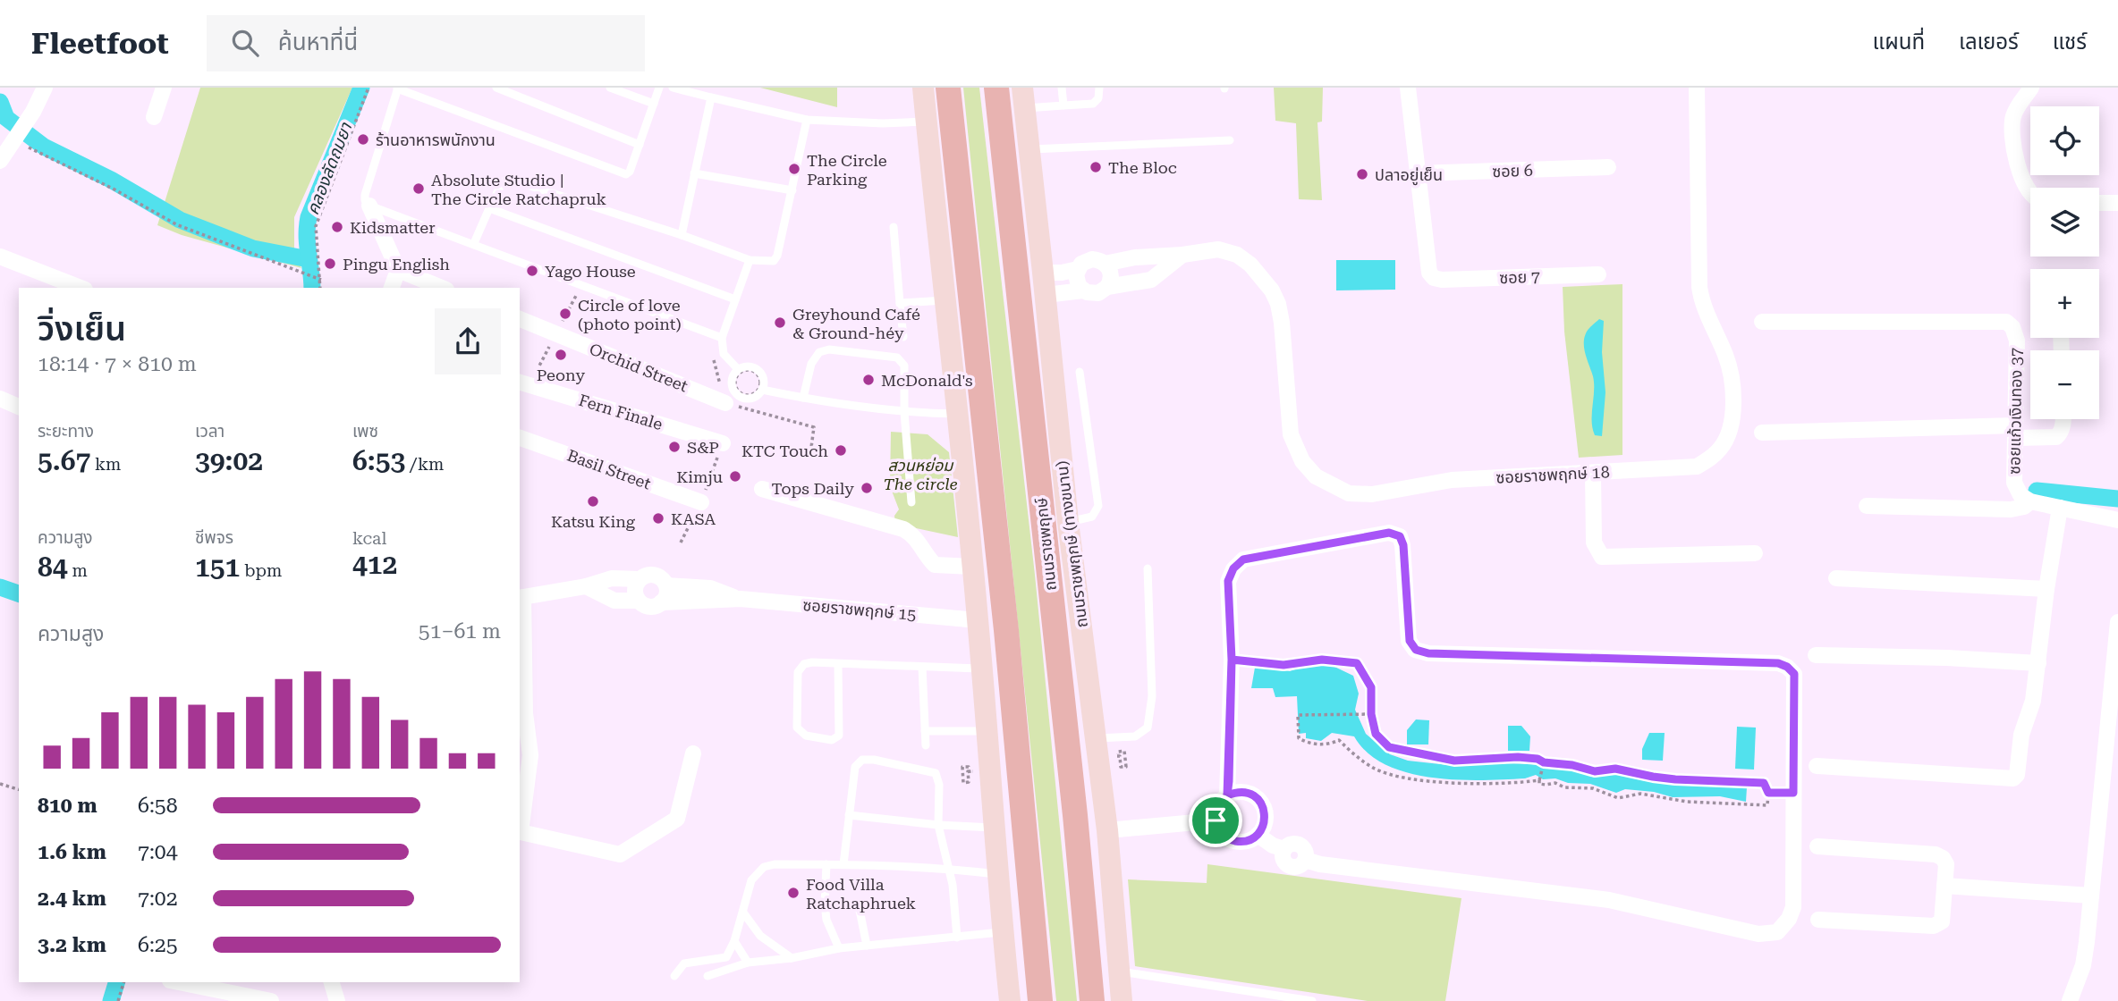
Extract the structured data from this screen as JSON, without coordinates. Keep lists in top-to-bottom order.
{
  "streets": {
    "main road": ["ถนนราชพฤกษ์", "ถนนราชพฤกษ์ (ทางขนาน)"],
    "street": [
      "ซอย 6",
      "ซอย 7",
      "Orchid Street",
      "ซอยแก้วเงินทอง 37",
      "Fern Finale",
      "Basil Street",
      "ซอยราชพฤกษ์ 18",
      "ซอยราชพฤกษ์ 15"
    ]
  },
  "crossings": [
    ["ซอย 6", "ซอย 7"],
    ["ซอยราชพฤกษ์ 18", "ถนนราชพฤกษ์ (ทางขนาน)"]
  ],
  "water": ["คลองลัดถมยา"],
  "parks": ["สวนหย่อม The circle"],
  "places": [
    "ร้านอาหารพนักงาน",
    "The Bloc",
    "The Circle Parking",
    "ปลาอยู่เย็น",
    "Absolute Studio | The Circle Ratchapruk",
    "Kidsmatter",
    "Pingu English",
    "Yago House",
    "Circle of love (photo point)",
    "Greyhound Café & Ground-héy",
    "Peony",
    "McDonald's",
    "S&P",
    "KTC Touch",
    "Kimju",
    "Tops Daily",
    "Katsu King",
    "KASA",
    "Food Villa Ratchaphruek"
  ],
  "page": {
    "header": "Fleetfoot",
    "search": "ค้นหาที่นี่",
    "nav": ["แผนที่", "เลเยอร์", "แชร์"],
    "map_buttons": ["+", "−"],
    "heading": ["วิ่งเย็น", "18:14 · 7 × 810 m"],
    "stats": [
      ["ระยะทาง", "5.67 km"],
      ["เวลา", "39:02"],
      ["เพซ", "6:53 /km"],
      ["ความสูง", "84 m"],
      ["ชีพจร", "151 bpm"],
      ["kcal", "412"]
    ],
    "chart": ["ความสูง", "51–61 m"],
    "list": [
      {
        "name": "810 m",
        "note": "6:58"
      },
      {
        "name": "1.6 km",
        "note": "7:04"
      },
      {
        "name": "2.4 km",
        "note": "7:02"
      },
      {
        "name": "3.2 km",
        "note": "6:25"
      }
    ]
  }
}
